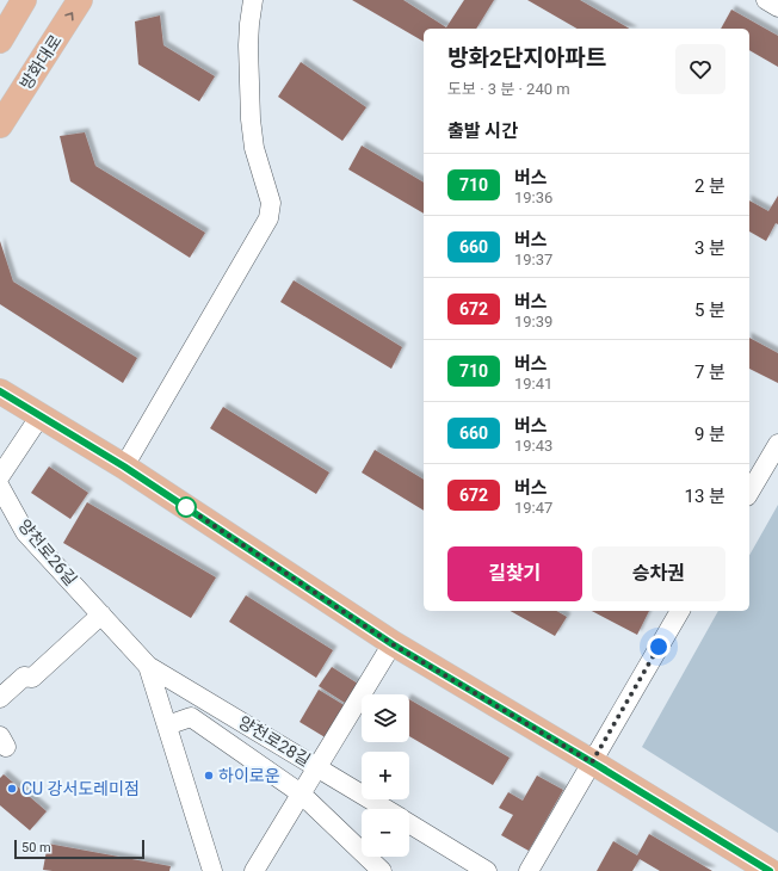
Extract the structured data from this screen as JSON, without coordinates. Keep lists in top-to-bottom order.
{
  "streets": {
    "main road": ["방화대로"],
    "street": ["양천로26길", "양천로28길"]
  },
  "crossings": [
    ["양천로26길", "양천로28길"]
  ],
  "places": ["하이로운", "CU 강서도레미점"],
  "lines": ["bus line 710"],
  "scale_bar": "50 m",
  "page": {
    "heading": [
      ["방화2단지아파트", "도보 · 3 분 · 240 m"],
      "출발 시간"
    ],
    "list": [
      {
        "mark": "710",
        "name": "버스",
        "note": "19:36",
        "value": "2 분"
      },
      {
        "mark": "660",
        "name": "버스",
        "note": "19:37",
        "value": "3 분"
      },
      {
        "mark": "672",
        "name": "버스",
        "note": "19:39",
        "value": "5 분"
      },
      {
        "mark": "710",
        "name": "버스",
        "note": "19:41",
        "value": "7 분"
      },
      {
        "mark": "660",
        "name": "버스",
        "note": "19:43",
        "value": "9 분"
      },
      {
        "mark": "672",
        "name": "버스",
        "note": "19:47",
        "value": "13 분"
      }
    ],
    "buttons": ["길찾기", "승차권"],
    "map_buttons": ["+", "−"],
    "scale": "50 m"
  }
}
